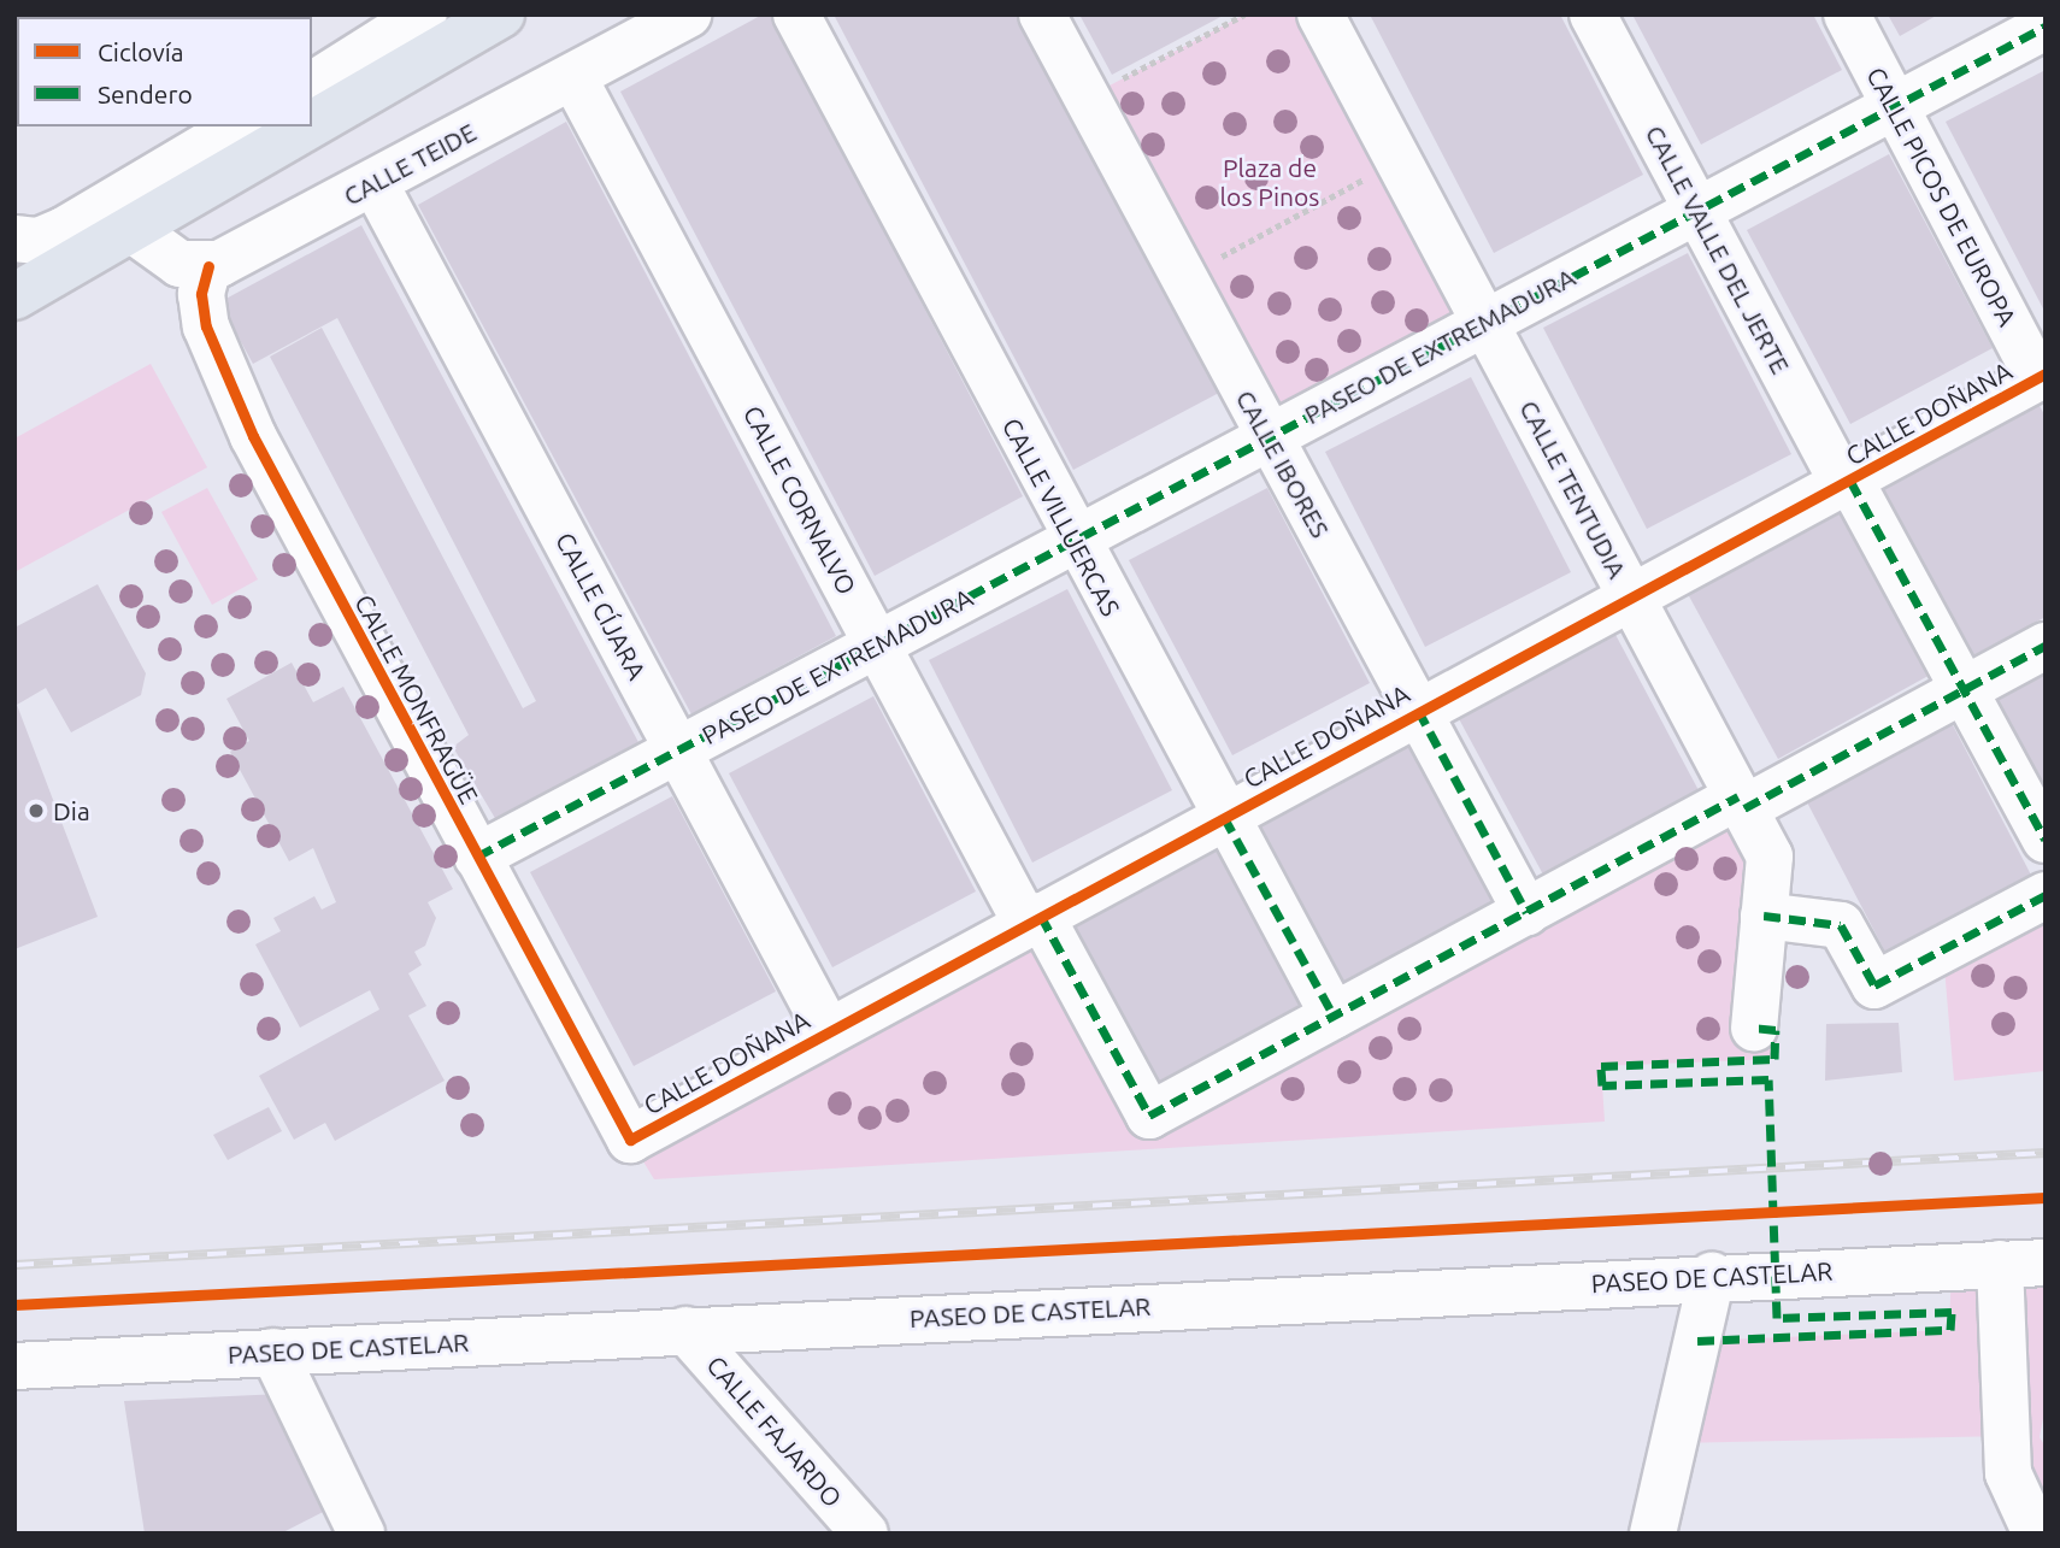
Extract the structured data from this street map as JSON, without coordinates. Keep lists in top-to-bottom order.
{
  "streets": {
    "street": [
      "CALLE TEIDE",
      "CALLE PICOS DE EUROPA",
      "CALLE VALLE DEL JERTE",
      "PASEO DE EXTREMADURA",
      "CALLE DOÑANA",
      "CALLE IBORES",
      "CALLE TENTUDIA",
      "CALLE CORNALVO",
      "CALLE VILLUERCAS",
      "CALLE CÍJARA",
      "CALLE MONFRAGÜE",
      "PASEO DE CASTELAR",
      "CALLE FAJARDO"
    ]
  },
  "crossings": [
    ["CALLE TEIDE", "CALLE CORNALVO"],
    ["CALLE TEIDE", "CALLE CÍJARA"],
    ["CALLE TEIDE", "CALLE MONFRAGÜE"],
    ["CALLE PICOS DE EUROPA", "PASEO DE EXTREMADURA"],
    ["CALLE PICOS DE EUROPA", "CALLE DOÑANA"],
    ["CALLE VALLE DEL JERTE", "PASEO DE EXTREMADURA"],
    ["CALLE VALLE DEL JERTE", "CALLE DOÑANA"],
    ["PASEO DE EXTREMADURA", "CALLE IBORES"],
    ["PASEO DE EXTREMADURA", "CALLE TENTUDIA"],
    ["PASEO DE EXTREMADURA", "CALLE CORNALVO"],
    ["PASEO DE EXTREMADURA", "CALLE VILLUERCAS"],
    ["PASEO DE EXTREMADURA", "CALLE CÍJARA"],
    ["PASEO DE EXTREMADURA", "CALLE MONFRAGÜE"],
    ["CALLE DOÑANA", "CALLE IBORES"],
    ["CALLE DOÑANA", "CALLE TENTUDIA"],
    ["CALLE DOÑANA", "CALLE CORNALVO"],
    ["CALLE DOÑANA", "CALLE VILLUERCAS"],
    ["CALLE DOÑANA", "CALLE CÍJARA"],
    ["CALLE DOÑANA", "CALLE MONFRAGÜE"],
    ["CALLE CORNALVO", "CALLE VILLUERCAS"],
    ["PASEO DE CASTELAR", "CALLE FAJARDO"]
  ],
  "parks": ["Plaza de los Pinos"],
  "places": ["Dia"],
  "legend": ["Ciclovía", "Sendero"]
}
